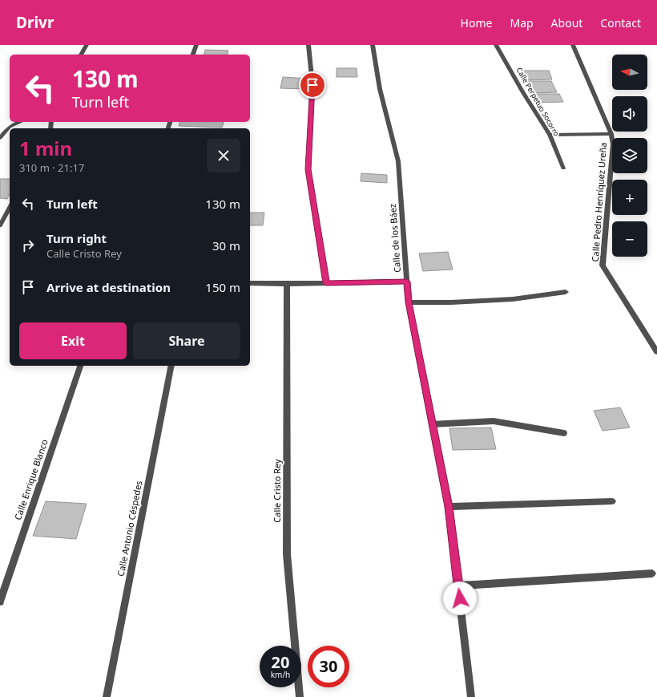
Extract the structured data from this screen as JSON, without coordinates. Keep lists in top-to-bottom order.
{
  "streets": {
    "street": [
      "Calle Perpetuo Socorro",
      "Calle Pedro Henríquez Ureña",
      "Calle de los Báez",
      "Calle Enrique Blanco",
      "Calle Cristo Rey",
      "Calle Antonio Céspedes"
    ]
  },
  "north": "left",
  "page": {
    "header": "Drivr",
    "nav": [
      "Home",
      "Map",
      "About",
      "Contact"
    ],
    "map_buttons": ["+", "−"],
    "turn": ["130 m", "Turn left"],
    "heading": ["1 min", "310 m · 21:17"],
    "list": [
      {
        "name": "Turn left",
        "value": "130 m"
      },
      {
        "name": "Turn right",
        "note": "Calle Cristo Rey",
        "value": "30 m"
      },
      {
        "name": "Arrive at destination",
        "value": "150 m"
      }
    ],
    "buttons": ["Exit", "Share"],
    "speed": "20 km/h",
    "limit": "30"
  }
}
